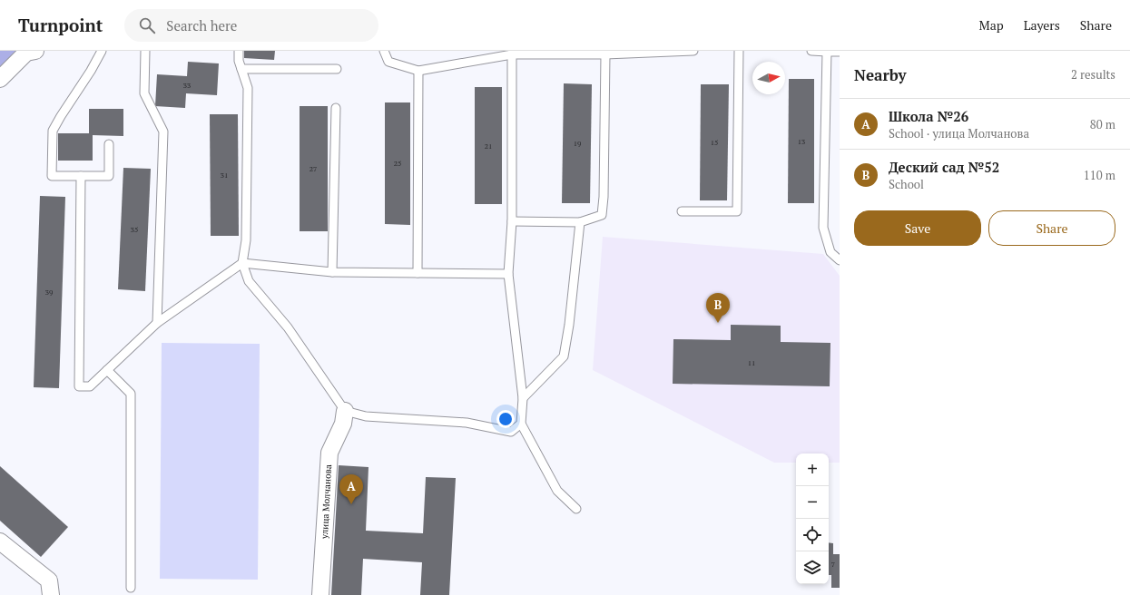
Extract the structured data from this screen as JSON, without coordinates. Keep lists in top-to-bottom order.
{
  "streets": {
    "street": ["улица Молчанова"]
  },
  "house_numbers": [
    "33",
    "13",
    "15",
    "19",
    "21",
    "25",
    "27",
    "31",
    "35",
    "39",
    "11",
    "7"
  ],
  "north": "right",
  "page": {
    "header": "Turnpoint",
    "search": "Search here",
    "nav": ["Map", "Layers", "Share"],
    "heading": ["Nearby", "2 results"],
    "list": [
      {
        "mark": "A",
        "name": "Школа №26",
        "note": "School · улица Молчанова",
        "value": "80 m"
      },
      {
        "mark": "B",
        "name": "Деский сад №52",
        "note": "School",
        "value": "110 m"
      }
    ],
    "buttons": ["Save", "Share"],
    "pins": ["B", "A"],
    "map_buttons": ["+", "−"]
  }
}
